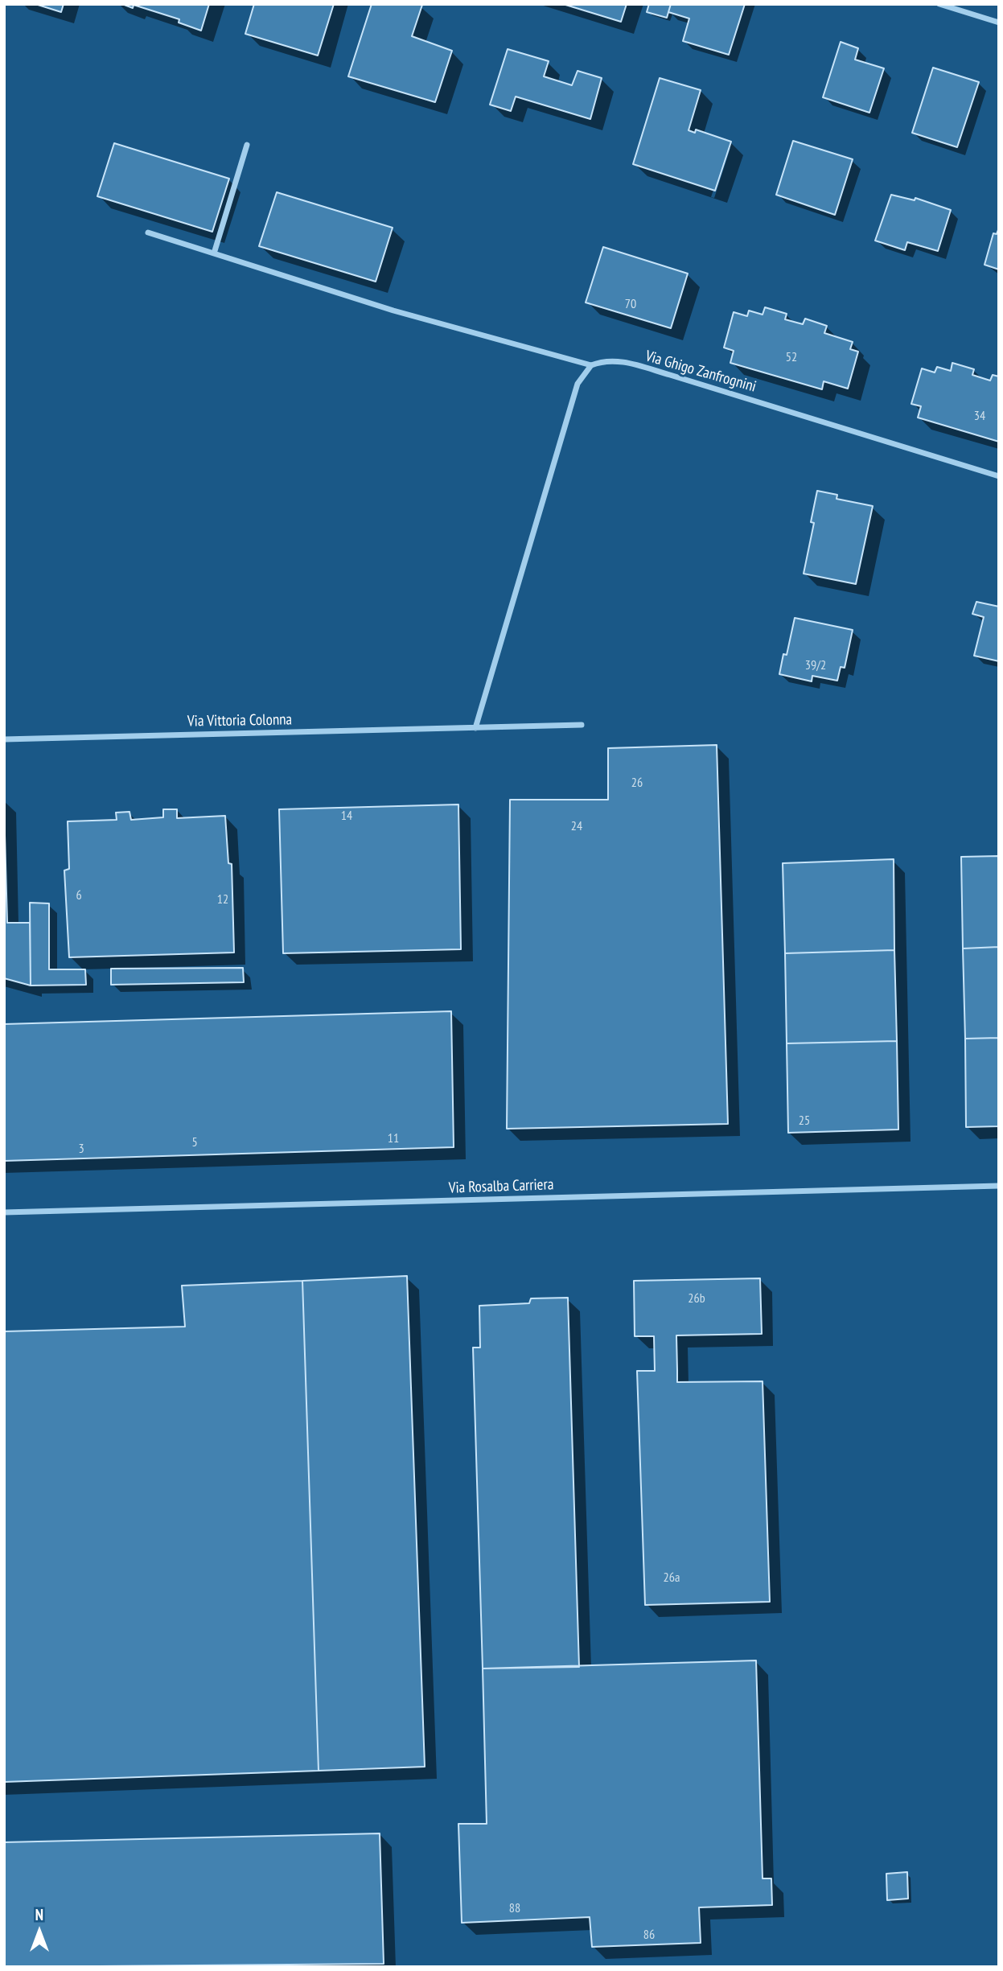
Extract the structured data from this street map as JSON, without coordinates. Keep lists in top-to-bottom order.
{
  "streets": {
    "street": ["Via Ghigo Zanfrognini", "Via Vittoria Colonna", "Via Rosalba Carriera"]
  },
  "house_numbers": [
    "70",
    "52",
    "34",
    "39/2",
    "26",
    "14",
    "24",
    "6",
    "12",
    "25",
    "11",
    "5",
    "3",
    "26b",
    "26a",
    "88",
    "86"
  ],
  "north": "top"
}
